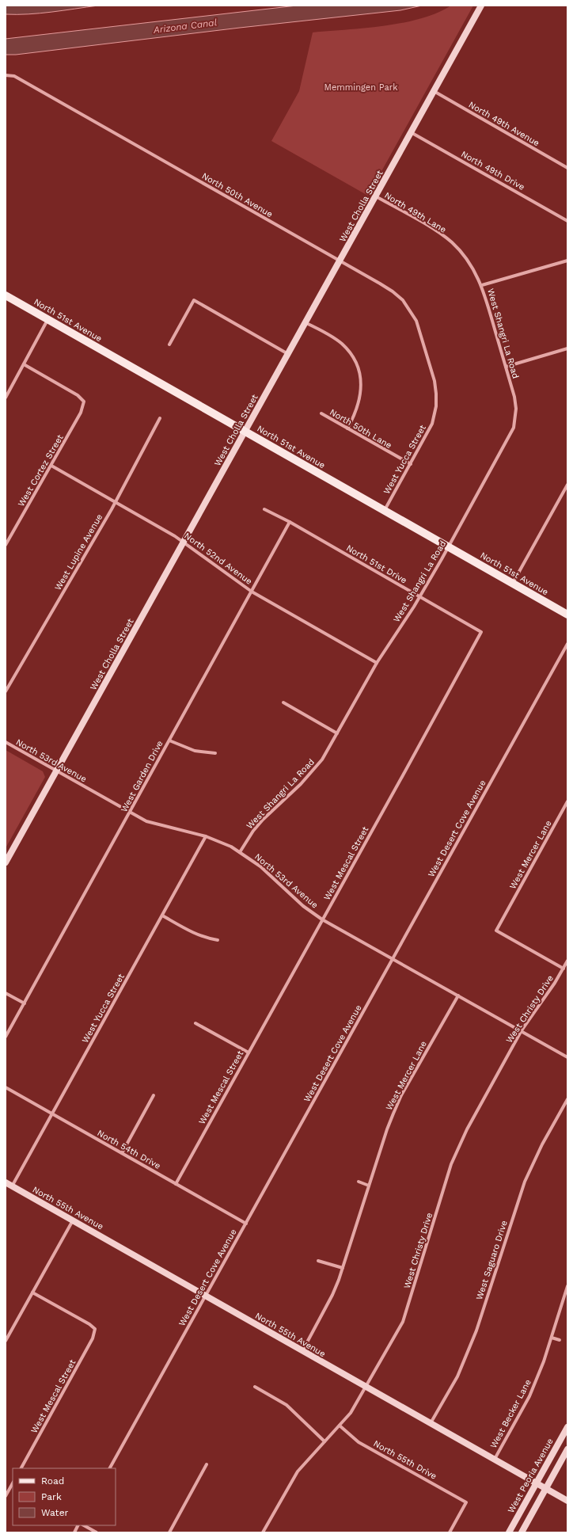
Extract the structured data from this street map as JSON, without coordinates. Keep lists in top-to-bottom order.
{
  "streets": {
    "main road": ["North 51st Avenue"],
    "street": [
      "North 49th Avenue",
      "North 49th Drive",
      "North 50th Avenue",
      "West Cholla Street",
      "North 49th Lane",
      "West Shangri La Road",
      "North 50th Lane",
      "West Yucca Street",
      "West Cortez Street",
      "West Lupine Avenue",
      "North 52nd Avenue",
      "North 51st Drive",
      "North 53rd Avenue",
      "West Garden Drive",
      "West Desert Cove Avenue",
      "West Mercer Lane",
      "West Mescal Street",
      "West Christy Drive",
      "North 54th Drive",
      "North 55th Avenue",
      "West Saguaro Drive",
      "West Becker Lane",
      "North 55th Drive",
      "West Peoria Avenue"
    ]
  },
  "crossings": [
    ["North 49th Avenue", "West Cholla Street"],
    ["North 49th Drive", "West Cholla Street"],
    ["North 50th Avenue", "West Cholla Street"],
    ["North 50th Avenue", "West Yucca Street"],
    ["West Cholla Street", "North 49th Lane"],
    ["West Cholla Street", "North 51st Avenue"],
    ["West Cholla Street", "North 52nd Avenue"],
    ["West Cholla Street", "North 53rd Avenue"],
    ["North 49th Lane", "West Shangri La Road"],
    ["North 51st Avenue", "West Shangri La Road"],
    ["North 51st Avenue", "West Yucca Street"],
    ["West Shangri La Road", "North 52nd Avenue"],
    ["West Shangri La Road", "North 51st Drive"],
    ["West Shangri La Road", "North 53rd Avenue"],
    ["North 50th Lane", "West Yucca Street"],
    ["West Yucca Street", "North 53rd Avenue"],
    ["West Yucca Street", "North 54th Drive"],
    ["West Yucca Street", "North 55th Avenue"],
    ["West Cortez Street", "North 52nd Avenue"],
    ["West Lupine Avenue", "North 52nd Avenue"],
    ["North 52nd Avenue", "West Garden Drive"],
    ["North 51st Drive", "West Garden Drive"],
    ["North 51st Drive", "West Mescal Street"],
    ["North 53rd Avenue", "West Garden Drive"],
    ["North 53rd Avenue", "West Desert Cove Avenue"],
    ["North 53rd Avenue", "West Mercer Lane"],
    ["North 53rd Avenue", "West Mescal Street"],
    ["North 53rd Avenue", "West Christy Drive"],
    ["West Desert Cove Avenue", "North 54th Drive"],
    ["West Desert Cove Avenue", "North 55th Avenue"],
    ["West Mercer Lane", "West Christy Drive"],
    ["West Mercer Lane", "North 55th Avenue"],
    ["West Mescal Street", "North 54th Drive"],
    ["West Christy Drive", "North 55th Avenue"],
    ["West Christy Drive", "North 55th Drive"],
    ["North 55th Avenue", "West Saguaro Drive"],
    ["North 55th Avenue", "West Becker Lane"],
    ["North 55th Avenue", "West Peoria Avenue"]
  ],
  "water": ["Arizona Canal"],
  "parks": ["Memmingen Park"],
  "legend": ["Road", "Park", "Water"]
}
